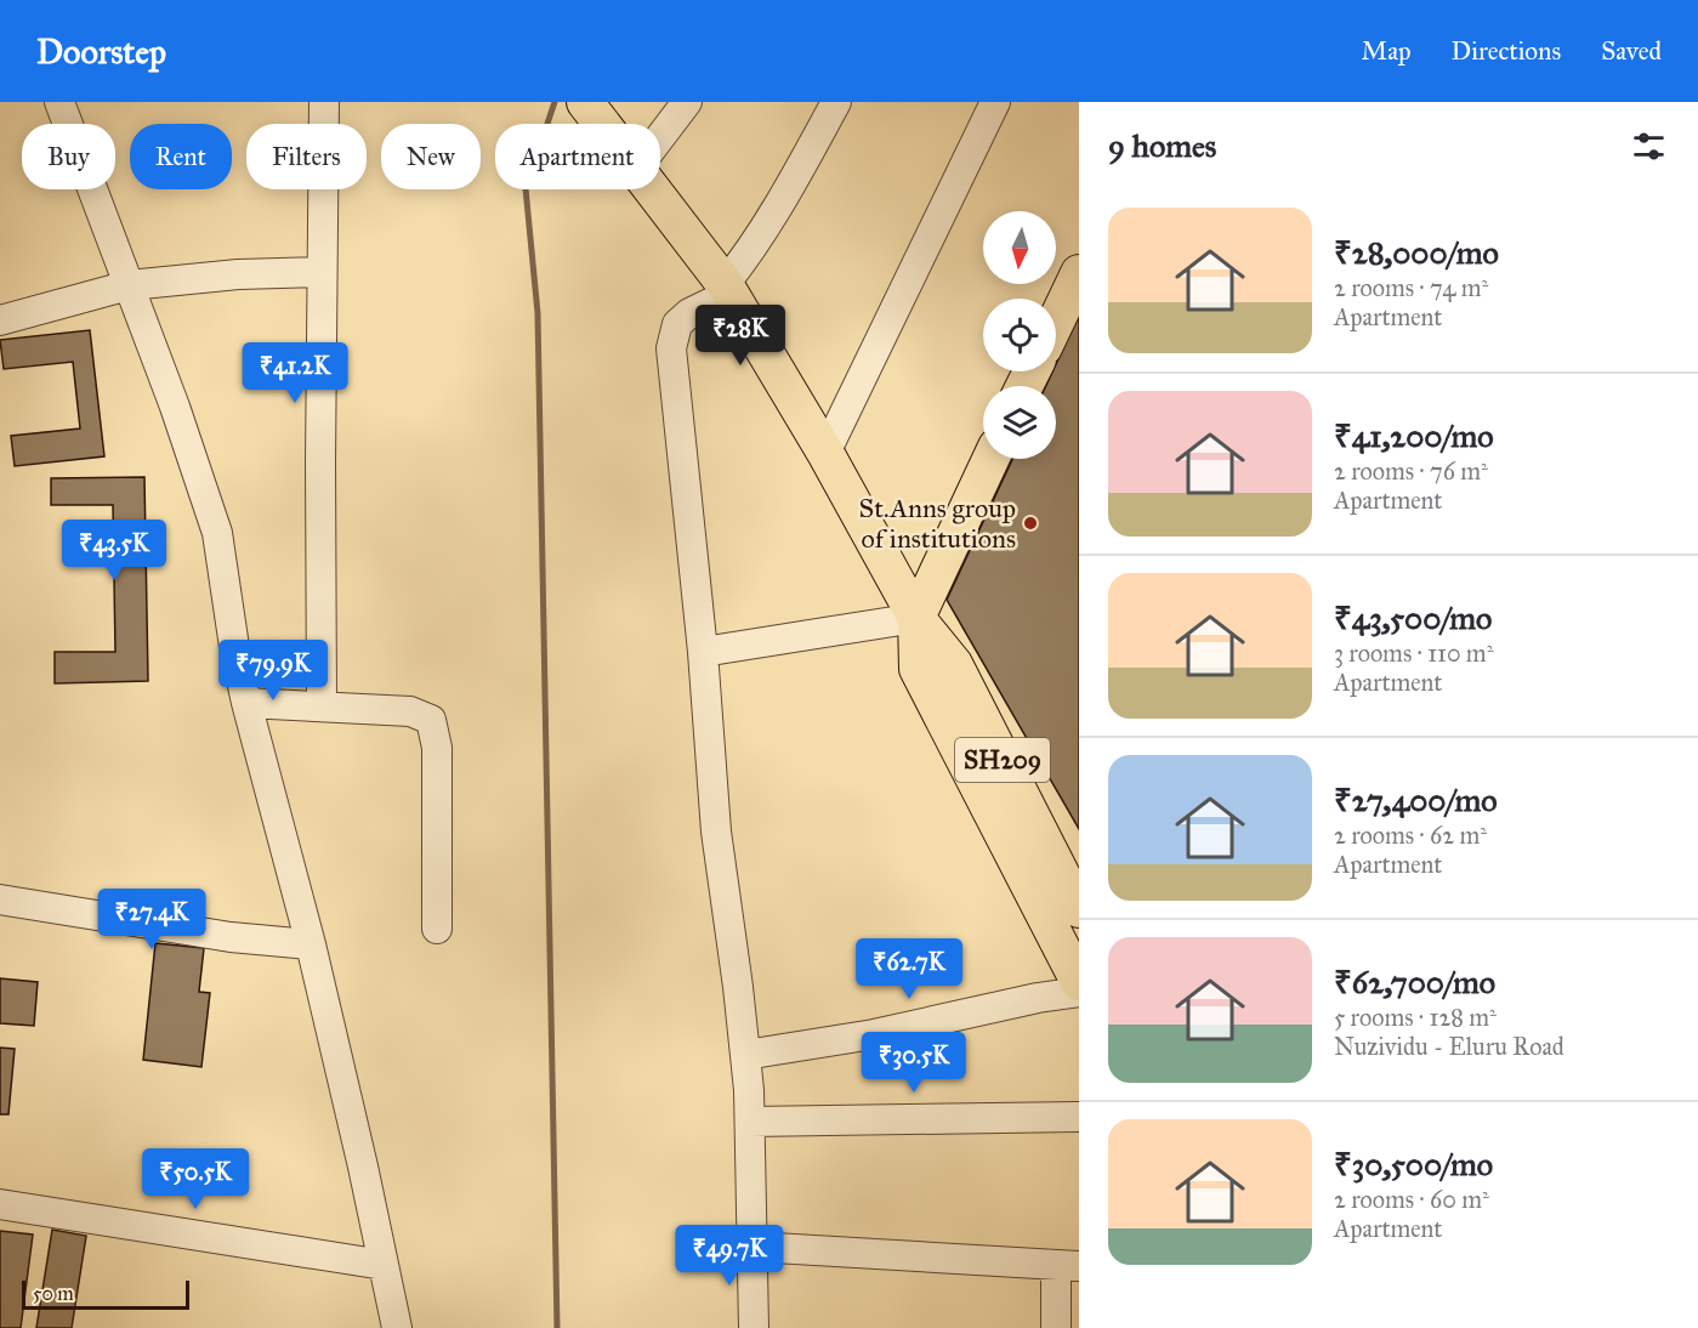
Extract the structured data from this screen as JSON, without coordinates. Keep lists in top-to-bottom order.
{
  "streets": {
    "main road": ["SH209"]
  },
  "places": ["St.Anns group of institutions"],
  "scale_bar": "50 m",
  "north": "bottom",
  "page": {
    "header": "Doorstep",
    "nav": ["Map", "Directions", "Saved"],
    "heading": "9 homes",
    "chip": [
      "Buy",
      "Rent",
      "Filters",
      "New",
      "Apartment"
    ],
    "list": [
      {
        "name": "₹28,000/mo",
        "note": "2 rooms · 74 m² · Apartment"
      },
      {
        "name": "₹41,200/mo",
        "note": "2 rooms · 76 m² · Apartment"
      },
      {
        "name": "₹43,500/mo",
        "note": "3 rooms · 110 m² · Apartment"
      },
      {
        "name": "₹27,400/mo",
        "note": "2 rooms · 62 m² · Apartment"
      },
      {
        "name": "₹62,700/mo",
        "note": "5 rooms · 128 m² · Nuzividu - Eluru Road"
      },
      {
        "name": "₹30,500/mo",
        "note": "2 rooms · 60 m² · Apartment"
      }
    ],
    "price": [
      "₹28K",
      "₹41.2K",
      "₹43.5K",
      "₹79.9K",
      "₹27.4K",
      "₹62.7K",
      "₹30.5K",
      "₹50.5K",
      "₹49.7K"
    ],
    "scale": "50 m"
  }
}
